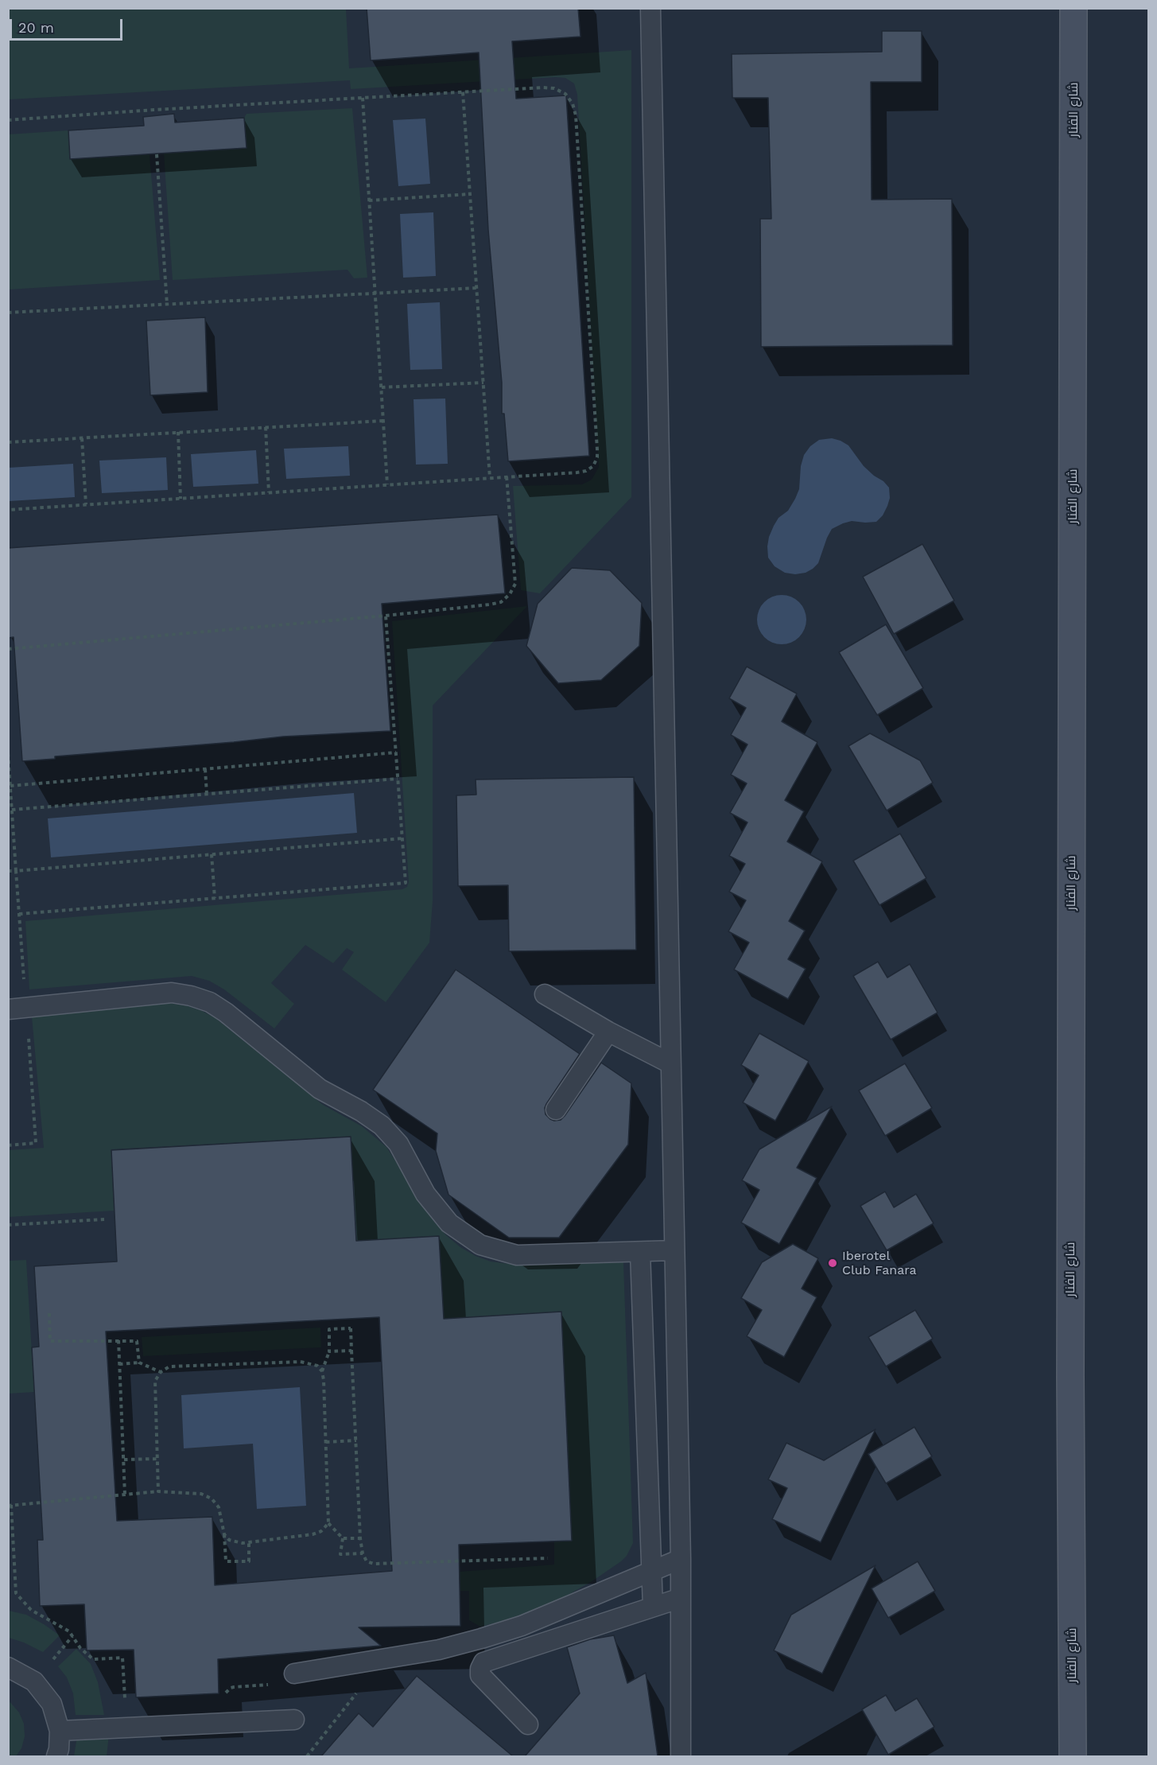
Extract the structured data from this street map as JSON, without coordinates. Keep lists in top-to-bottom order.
{
  "streets": {
    "main road": ["شارع الفنار"]
  },
  "places": ["Iberotel Club Fanara"],
  "scale_bar": "20 m"
}
